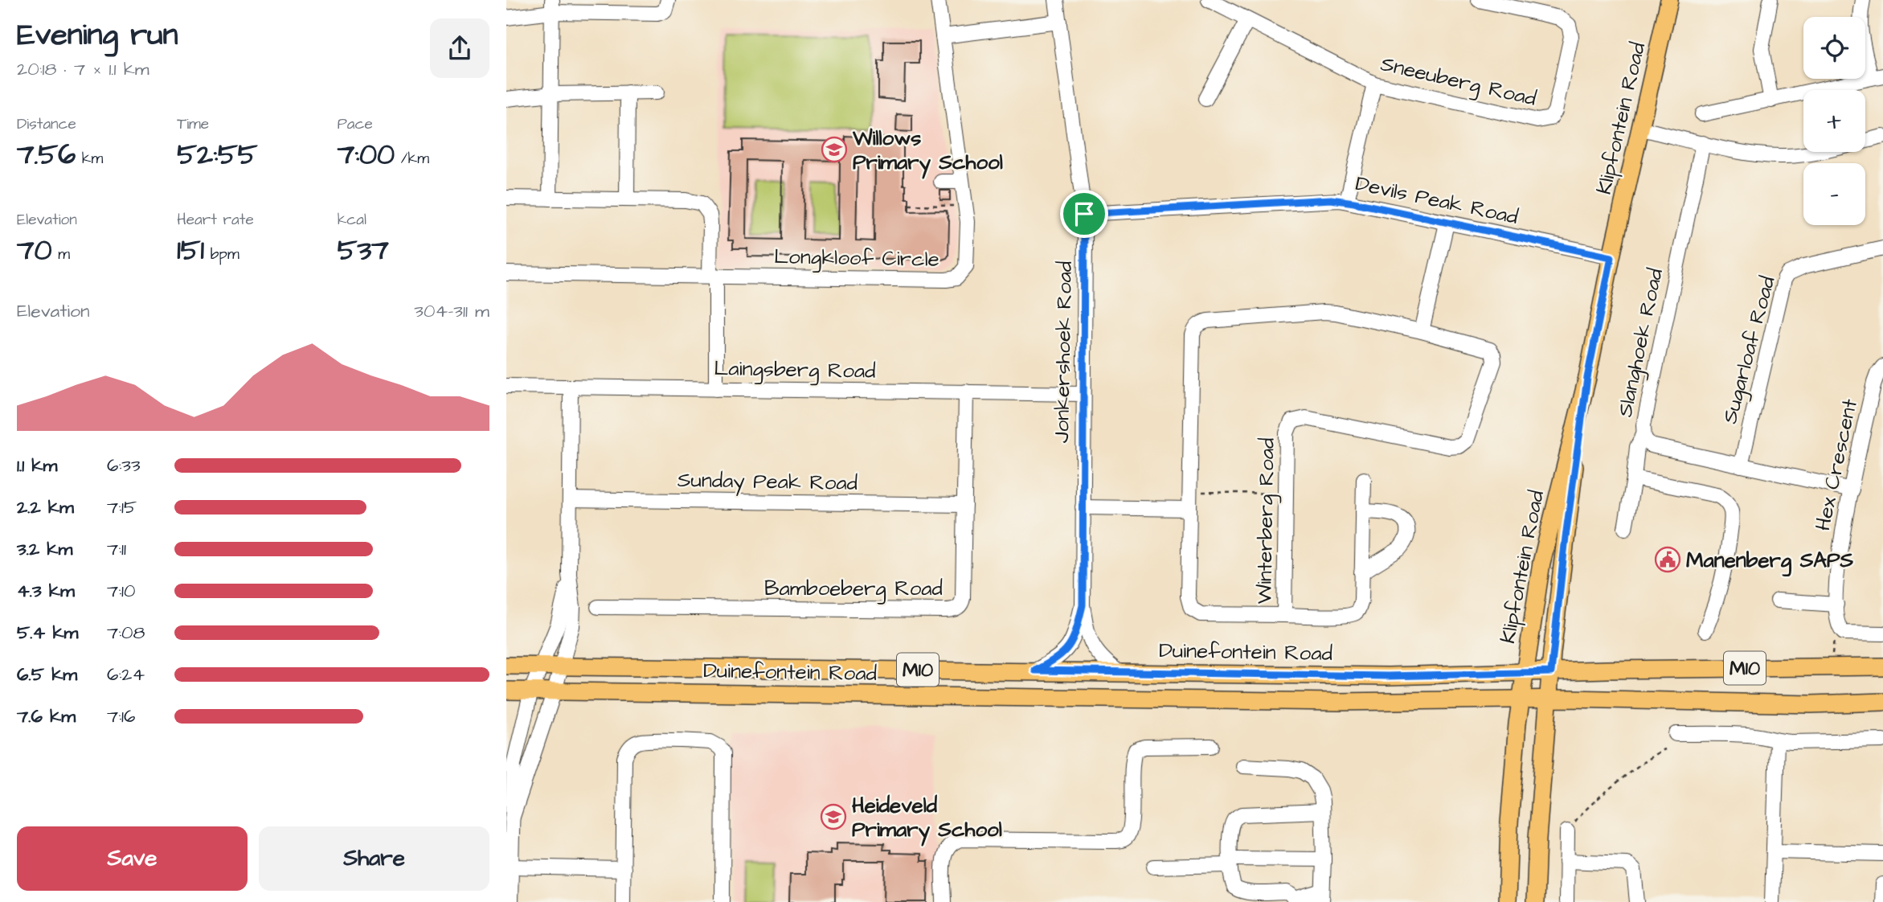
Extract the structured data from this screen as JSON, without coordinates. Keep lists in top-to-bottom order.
{
  "streets": {
    "main road": ["Klipfontein Road", "Duinefontein Road", "M10"],
    "street": [
      "Sneeuberg Road",
      "Devils Peak Road",
      "Longkloof Circle",
      "Slanghoek Road",
      "Sugarloaf Road",
      "Jonkershoek Road",
      "Laingsberg Road",
      "Hex Crescent",
      "Sunday Peak Road",
      "Winterberg Road",
      "Bamboeberg Road"
    ]
  },
  "crossings": [
    ["Klipfontein Road", "Devils Peak Road"],
    ["Klipfontein Road", "Duinefontein Road"],
    ["Devils Peak Road", "Jonkershoek Road"],
    ["Slanghoek Road", "Sugarloaf Road"],
    ["Slanghoek Road", "Hex Crescent"],
    ["Jonkershoek Road", "Laingsberg Road"],
    ["Jonkershoek Road", "Duinefontein Road"],
    ["Laingsberg Road", "Bamboeberg Road"],
    ["Sunday Peak Road", "Bamboeberg Road"]
  ],
  "places": {
    "school or university": ["Willows Primary School", "Heideveld Primary School"],
    "public building": ["Manenberg SAPS"]
  },
  "page": {
    "heading": ["Evening run", "20:18 · 7 × 1.1 km"],
    "map_buttons": ["+", "−"],
    "stats": [
      ["Distance", "7.56 km"],
      ["Time", "52:55"],
      ["Pace", "7:00 /km"],
      ["Elevation", "70 m"],
      ["Heart rate", "151 bpm"],
      ["kcal", "537"]
    ],
    "chart": ["Elevation", "304–311 m"],
    "list": [
      {
        "name": "1.1 km",
        "note": "6:33"
      },
      {
        "name": "2.2 km",
        "note": "7:15"
      },
      {
        "name": "3.2 km",
        "note": "7:11"
      },
      {
        "name": "4.3 km",
        "note": "7:10"
      },
      {
        "name": "5.4 km",
        "note": "7:08"
      },
      {
        "name": "6.5 km",
        "note": "6:24"
      },
      {
        "name": "7.6 km",
        "note": "7:16"
      }
    ],
    "buttons": ["Save", "Share"]
  }
}
